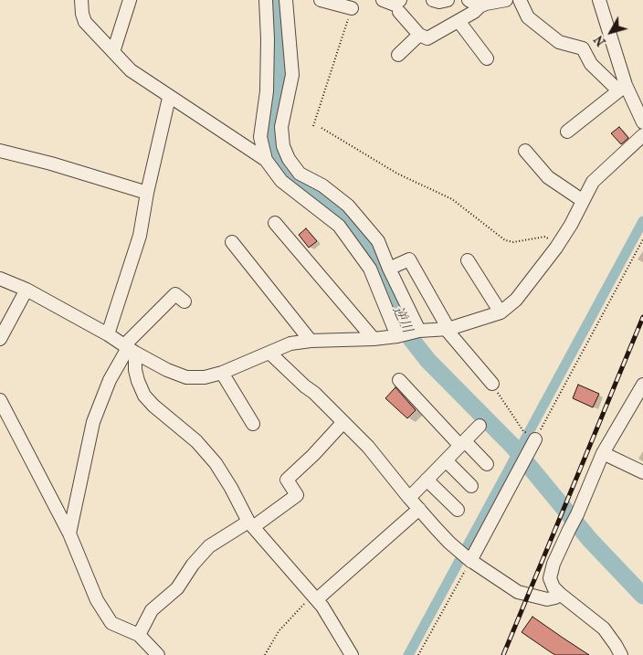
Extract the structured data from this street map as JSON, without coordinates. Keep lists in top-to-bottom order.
{
  "water": ["逆川"],
  "north": "bottom left"
}
